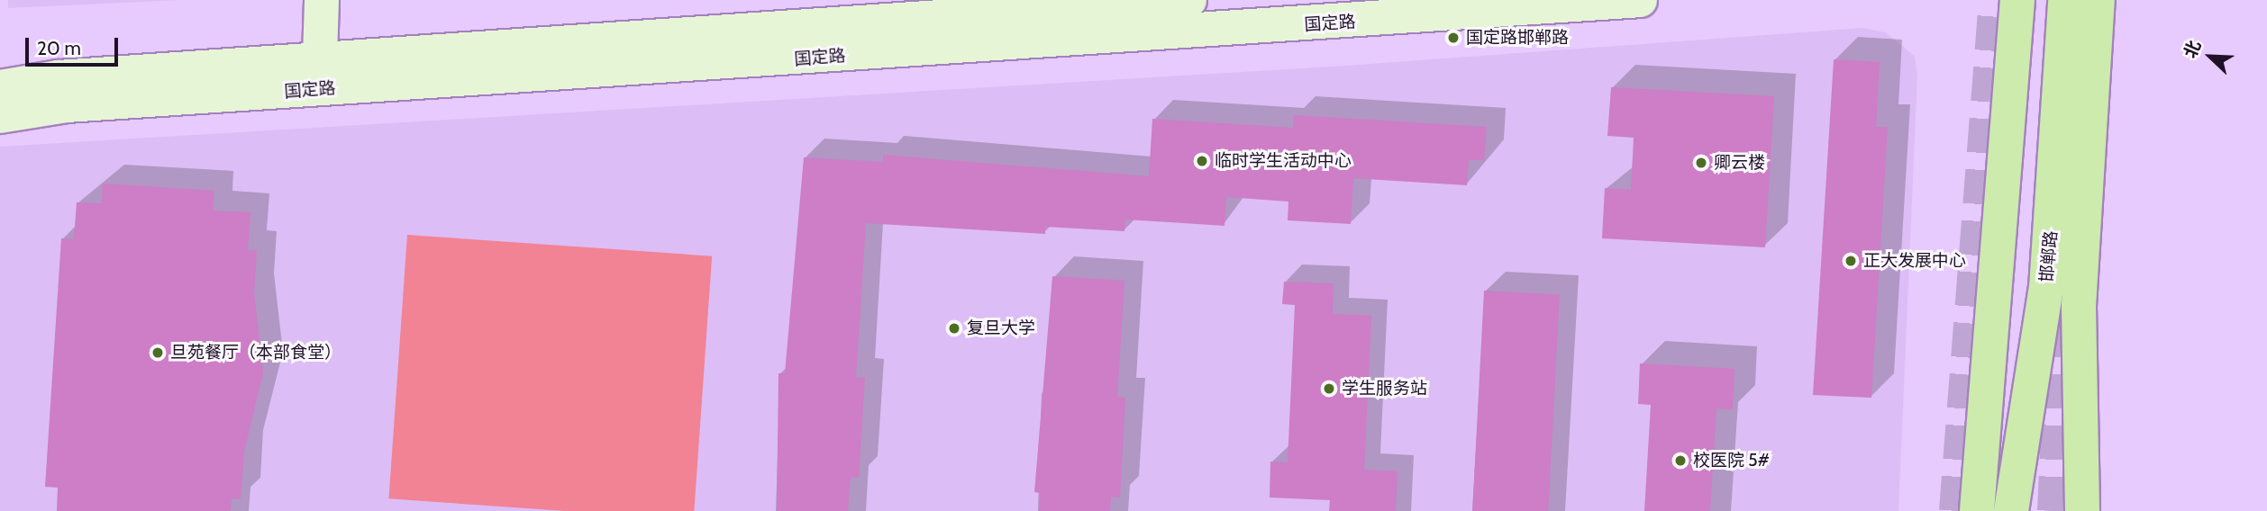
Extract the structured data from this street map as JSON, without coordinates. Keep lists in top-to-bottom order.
{
  "streets": {
    "main road": ["邯郸路"],
    "street": ["国定路"]
  },
  "places": [
    "国定路邯郸路",
    "临时学生活动中心",
    "卿云楼",
    "正大发展中心",
    "复旦大学",
    "旦苑餐厅（本部食堂）",
    "学生服务站",
    "校医院 5#"
  ],
  "scale_bar": "20 m",
  "north": "top left"
}
